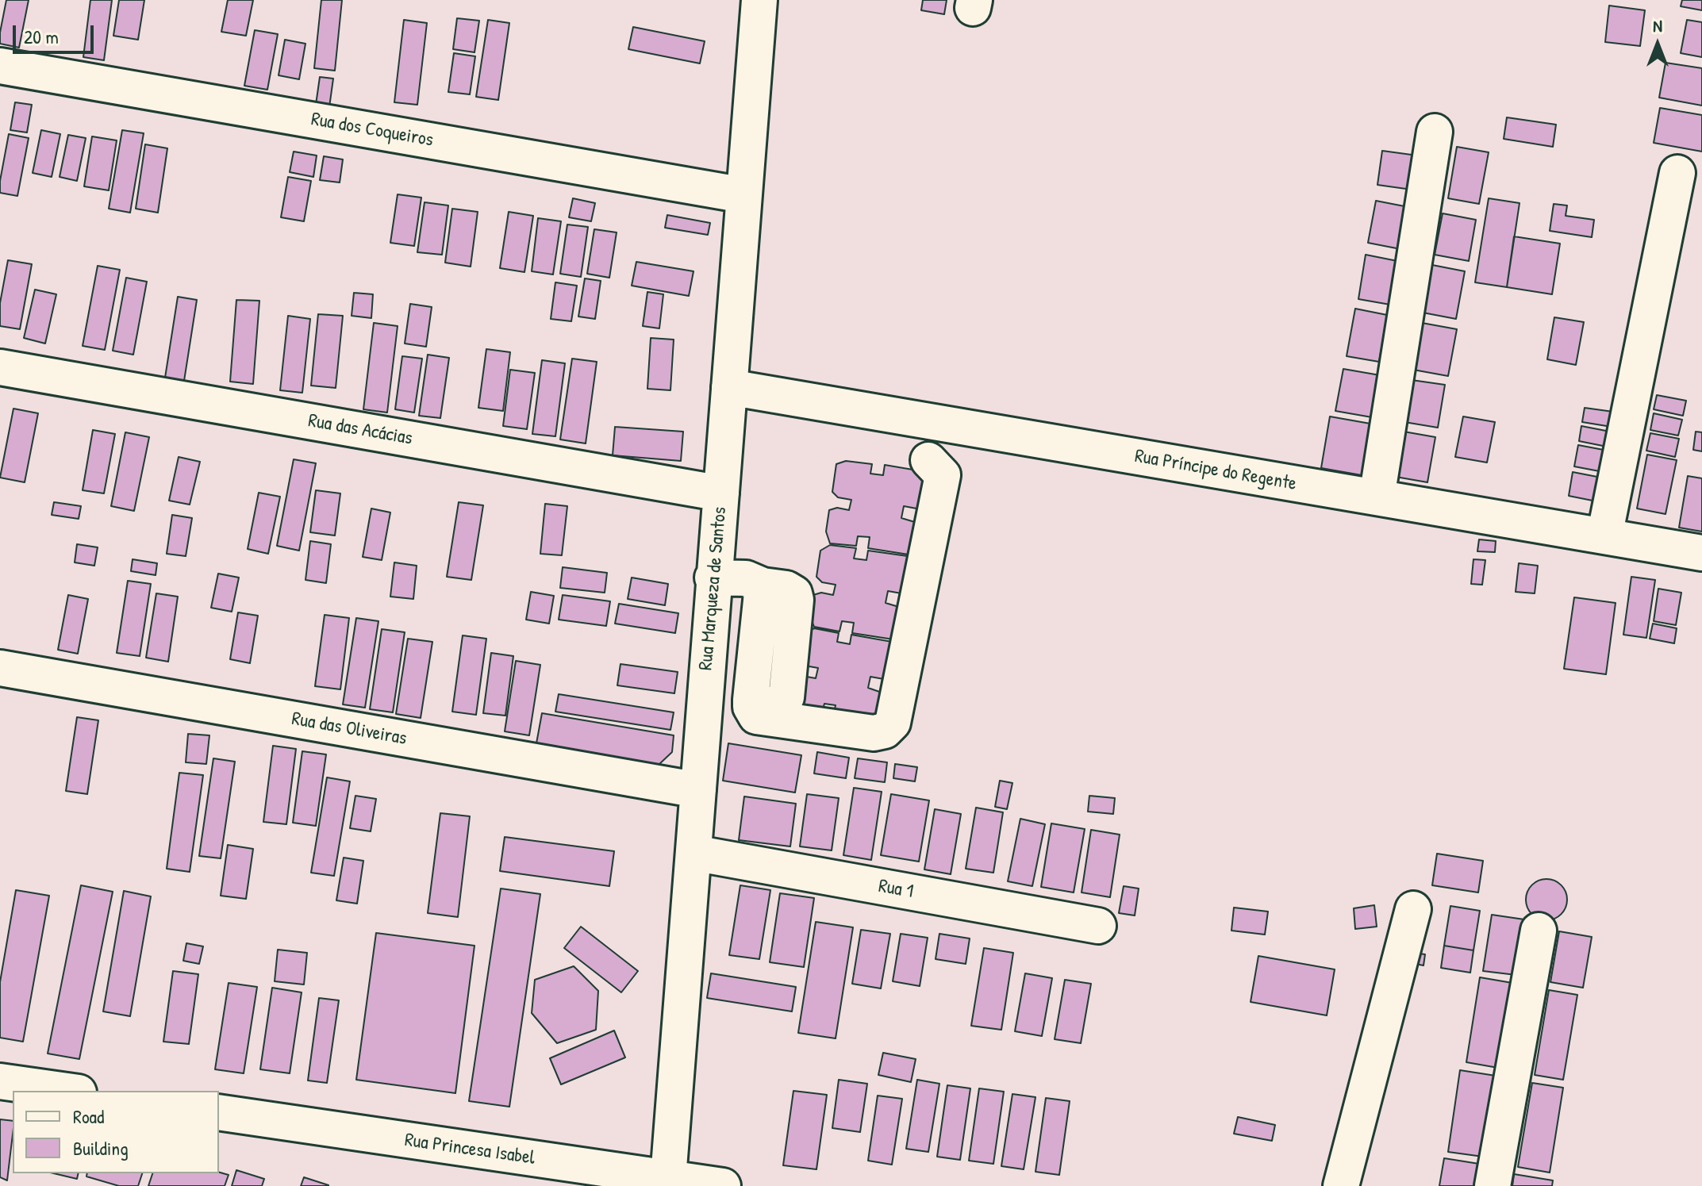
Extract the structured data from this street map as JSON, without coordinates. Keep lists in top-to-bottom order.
{
  "streets": {
    "street": [
      "Rua dos Coqueiros",
      "Rua das Acácias",
      "Rua Príncipe do Regente",
      "Rua Marqueza de Santos",
      "Rua das Oliveiras",
      "Rua 1",
      "Rua Princesa Isabel"
    ]
  },
  "crossings": [
    ["Rua dos Coqueiros", "Rua Marqueza de Santos"],
    ["Rua das Acácias", "Rua Marqueza de Santos"],
    ["Rua Príncipe do Regente", "Rua Marqueza de Santos"],
    ["Rua Marqueza de Santos", "Rua das Oliveiras"],
    ["Rua Marqueza de Santos", "Rua 1"],
    ["Rua Marqueza de Santos", "Rua Princesa Isabel"]
  ],
  "legend": ["Road", "Building"],
  "scale_bar": "20 m",
  "north": "top"
}
